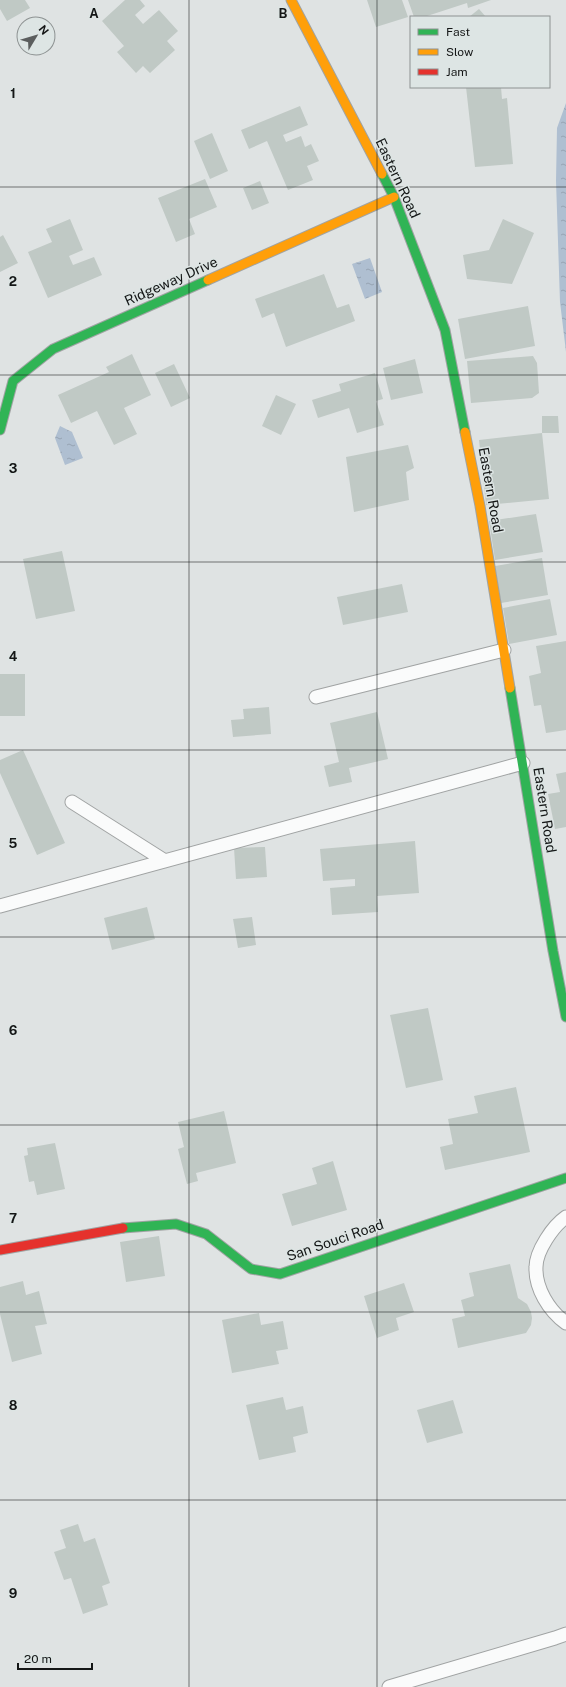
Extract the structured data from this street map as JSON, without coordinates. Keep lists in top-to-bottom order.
{
  "streets": {
    "main road": ["Eastern Road", "Ridgeway Drive", "San Souci Road"]
  },
  "crossings": [
    ["Eastern Road", "Ridgeway Drive"]
  ],
  "legend": ["Fast", "Slow", "Jam"],
  "scale_bar": "20 m",
  "north": "top right",
  "grid": {
    "columns": ["A", "B"],
    "rows": [
      "1",
      "2",
      "3",
      "4",
      "5",
      "6",
      "7",
      "8",
      "9"
    ]
  }
}
